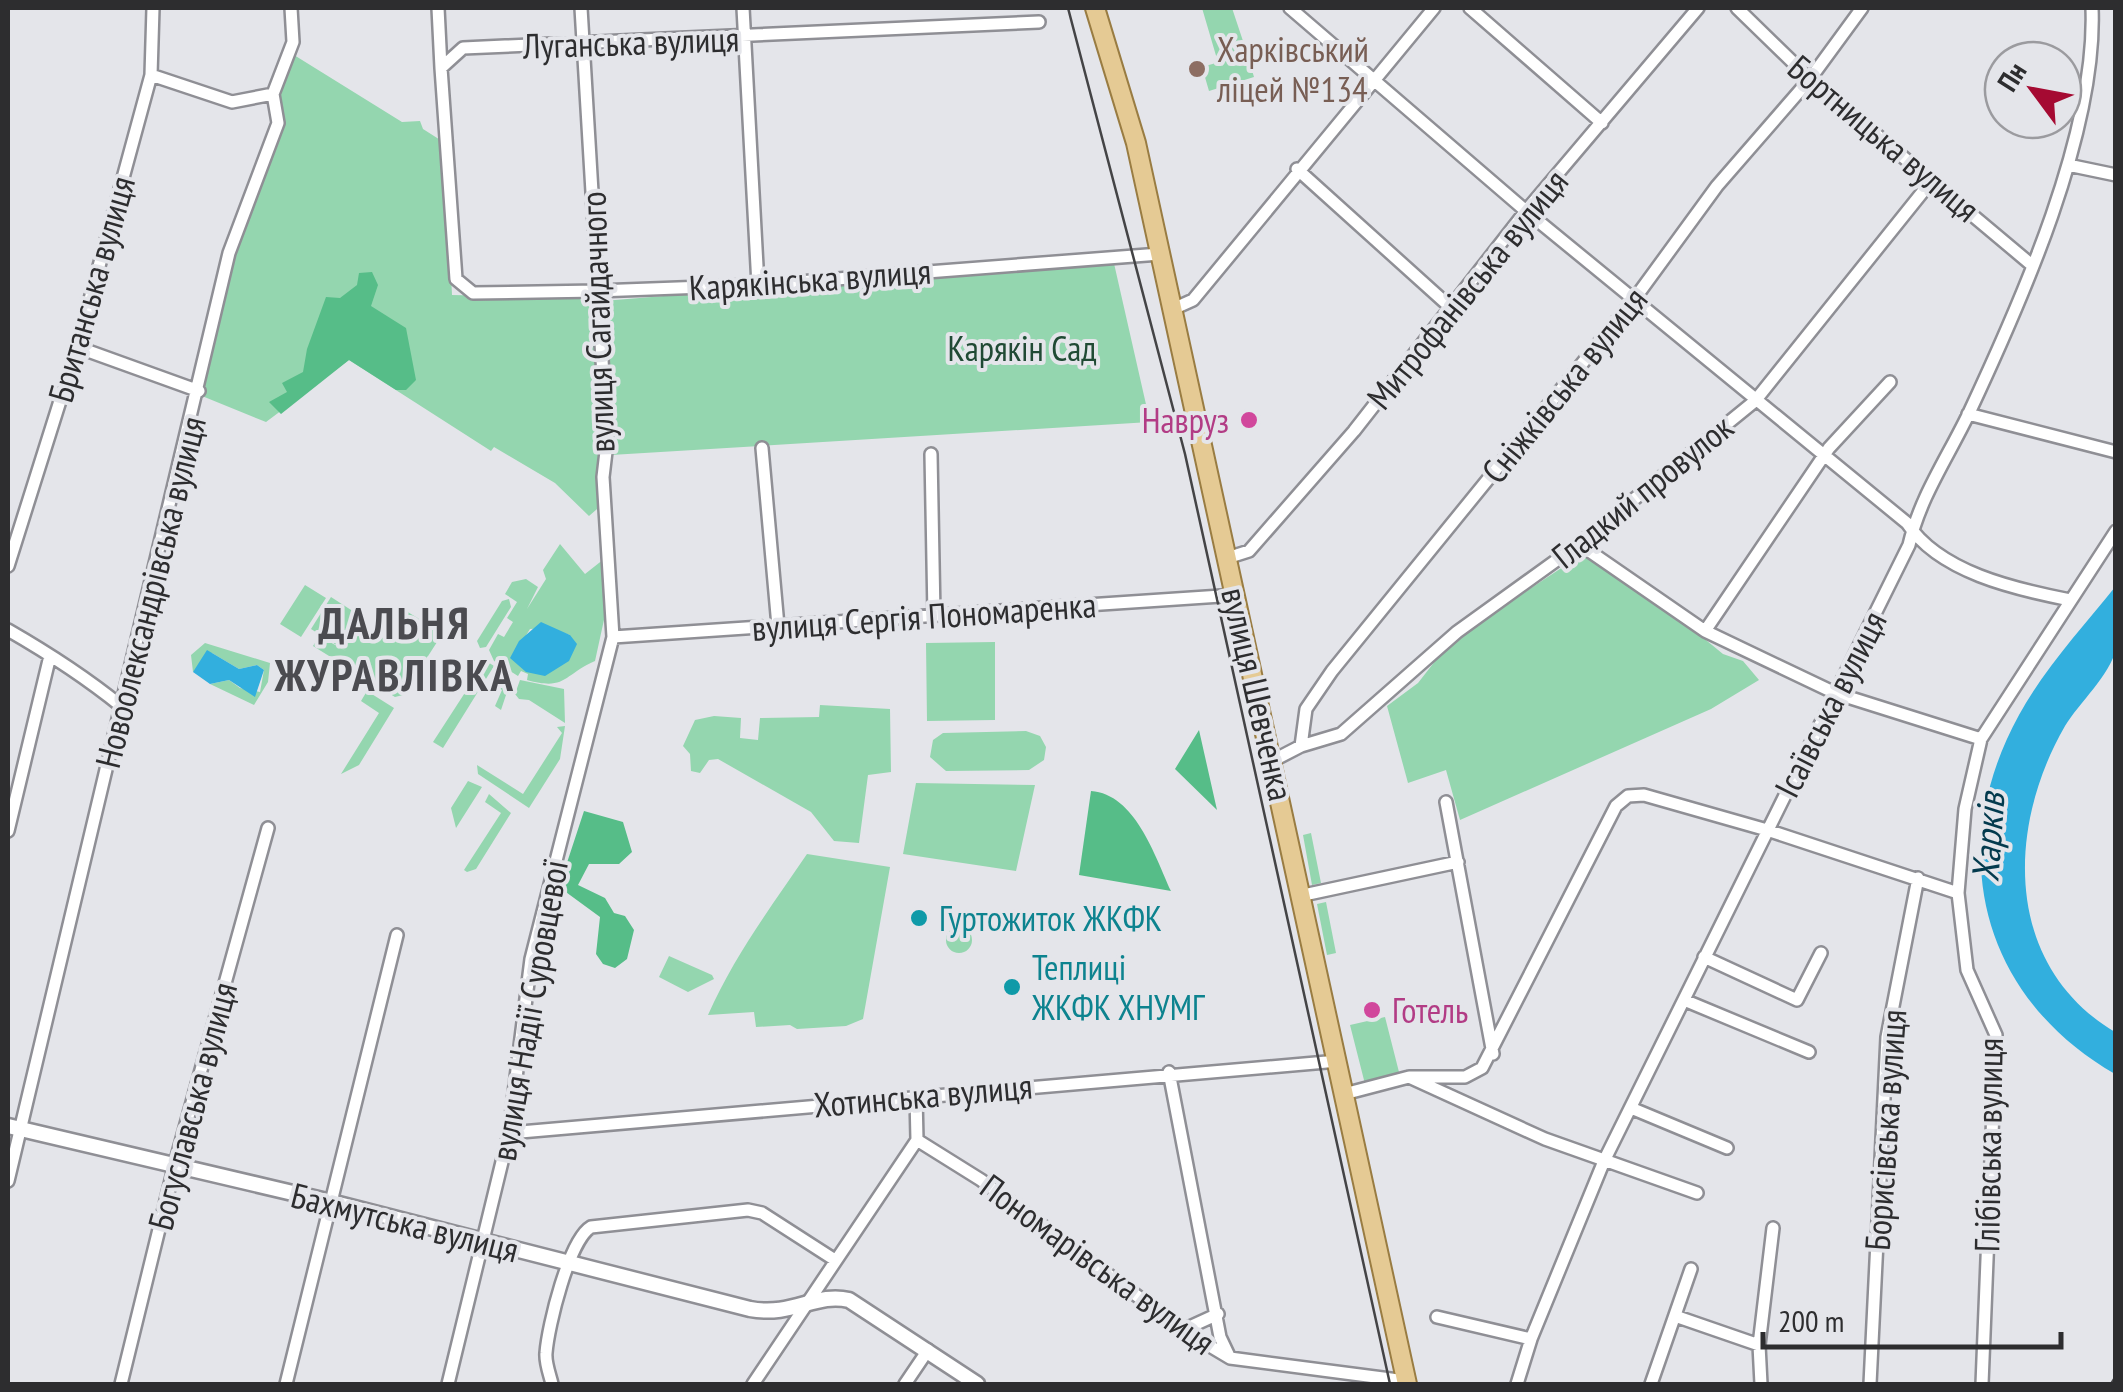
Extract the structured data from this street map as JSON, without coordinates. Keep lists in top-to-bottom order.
{
  "streets": {
    "main road": ["вулиця Шевченка"],
    "street": [
      "Луганська вулиця",
      "Бортницька вулиця",
      "Карякінська вулиця",
      "Британська вулиця",
      "Митрофанівська вулиця",
      "вулиця Сагайдачного",
      "Сніжківська вулиця",
      "Гладкий провулок",
      "Новоолександрівська вулиця",
      "вулиця Сергія Пономаренка",
      "Ісаївська вулиця",
      "вулиця Надії Суровцевої",
      "Хотинська вулиця",
      "Богуславська вулиця",
      "Борисівська вулиця",
      "Глібівська вулиця",
      "Бахмутська вулиця",
      "Пономарівська вулиця"
    ]
  },
  "crossings": [
    ["Луганська вулиця", "Карякінська вулиця"],
    ["Луганська вулиця", "вулиця Сагайдачного"],
    ["Бортницька вулиця", "Сніжківська вулиця"],
    ["Бортницька вулиця", "Гладкий провулок"],
    ["Бортницька вулиця", "Ісаївська вулиця"],
    ["Карякінська вулиця", "вулиця Сагайдачного"],
    ["Карякінська вулиця", "вулиця Шевченка"],
    ["Митрофанівська вулиця", "вулиця Шевченка"],
    ["вулиця Сагайдачного", "вулиця Сергія Пономаренка"],
    ["вулиця Сагайдачного", "вулиця Надії Суровцевої"],
    ["Сніжківська вулиця", "Гладкий провулок"],
    ["Новоолександрівська вулиця", "Бахмутська вулиця"],
    ["вулиця Сергія Пономаренка", "вулиця Шевченка"],
    ["вулиця Сергія Пономаренка", "вулиця Надії Суровцевої"],
    ["вулиця Шевченка", "Хотинська вулиця"],
    ["вулиця Шевченка", "Пономарівська вулиця"],
    ["вулиця Надії Суровцевої", "Хотинська вулиця"],
    ["вулиця Надії Суровцевої", "Бахмутська вулиця"],
    ["Богуславська вулиця", "Бахмутська вулиця"]
  ],
  "districts": ["ДАЛЬНЯ ЖУРАВЛІВКА"],
  "water": ["Харків"],
  "parks": ["Карякін Сад"],
  "places": [
    "Харківський ліцей №134",
    "Навруз",
    "Гуртожиток ЖКФК",
    "Теплиці ЖКФК ХНУМГ",
    "Готель"
  ],
  "scale_bar": "200 m",
  "north": "top left"
}
